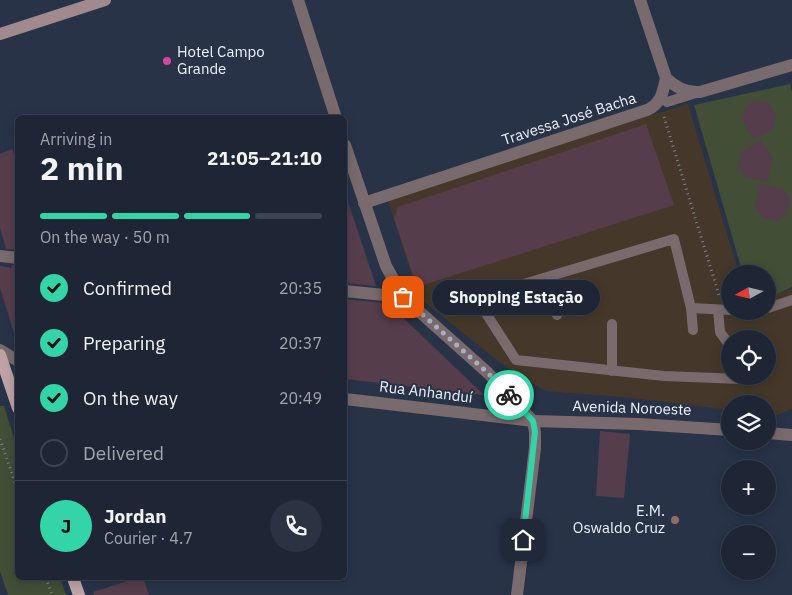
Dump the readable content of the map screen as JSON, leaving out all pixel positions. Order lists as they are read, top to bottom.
{
  "streets": {
    "street": ["Travessa José Bacha", "Rua Anhanduí", "Avenida Noroeste"]
  },
  "crossings": [
    ["Rua Anhanduí", "Avenida Noroeste"]
  ],
  "places": ["Hotel Campo Grande", "Shopping Estação", "E.M. Oswaldo Cruz"],
  "north": "left",
  "page": {
    "heading": ["2 min", "Arriving in", "21:05–21:10"],
    "panel": ["Jordan", "Courier · 4.7"],
    "bar": "On the way · 50 m",
    "list": [
      ["Confirmed", "20:35"],
      ["Preparing", "20:37"],
      ["On the way", "20:49"],
      "Delivered"
    ],
    "map_buttons": ["+", "−"],
    "bubble": "Shopping Estação",
    "round": "J"
  }
}
